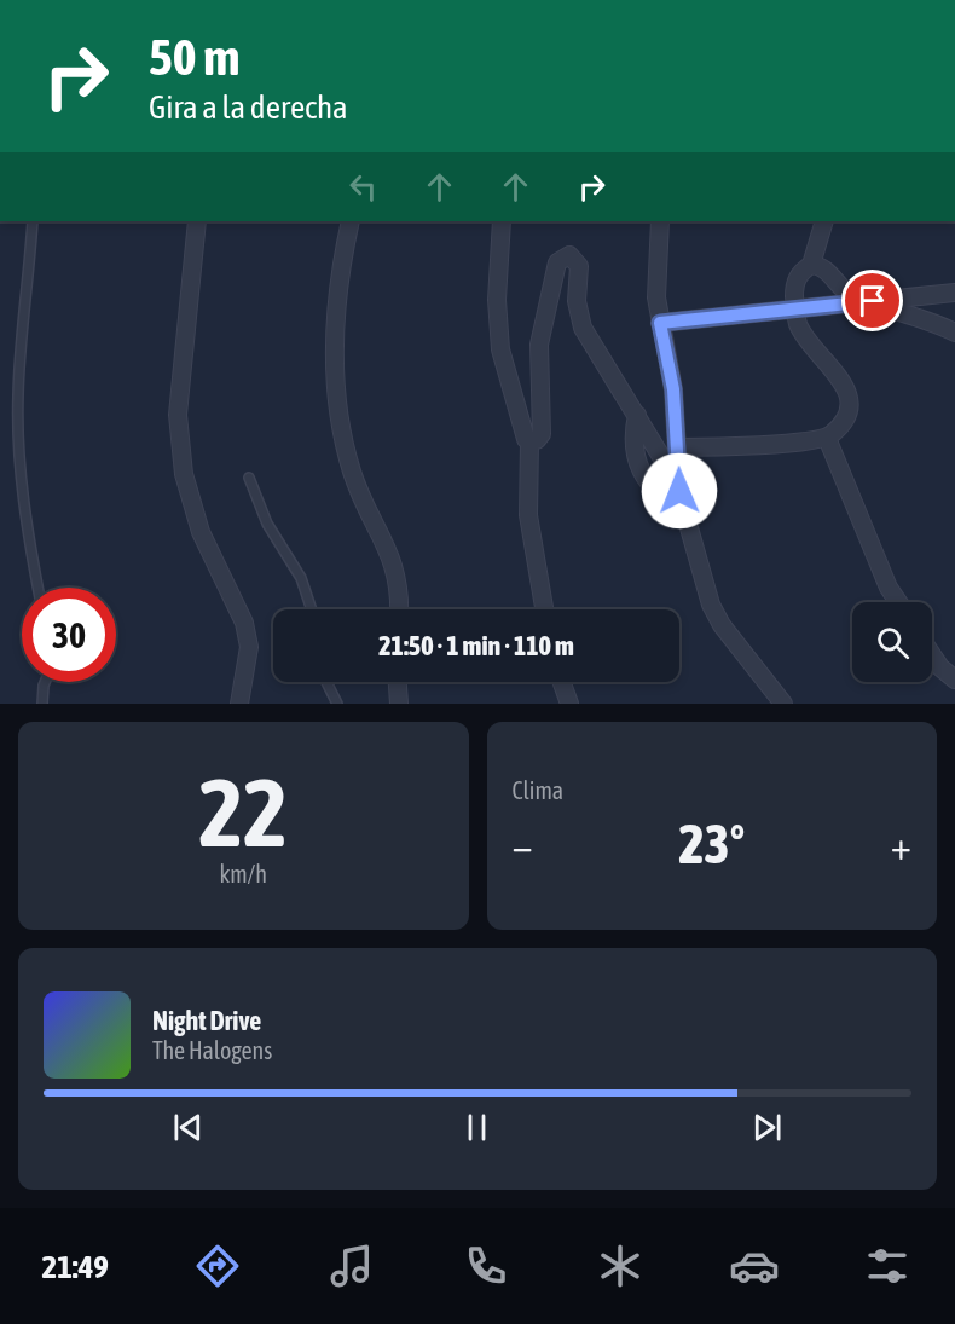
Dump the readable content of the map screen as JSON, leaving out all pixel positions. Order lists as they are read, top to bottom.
{
  "page": {
    "turn": ["50 m", "Gira a la derecha"],
    "limit": "30",
    "trip": "21:50 · 1 min · 110 m",
    "tile": [
      ["22", "km/h"],
      "Clima"
    ],
    "heat": ["−", "23°", "+"],
    "song": ["Night Drive", "The Halogens"],
    "tabs": "21:49"
  }
}
